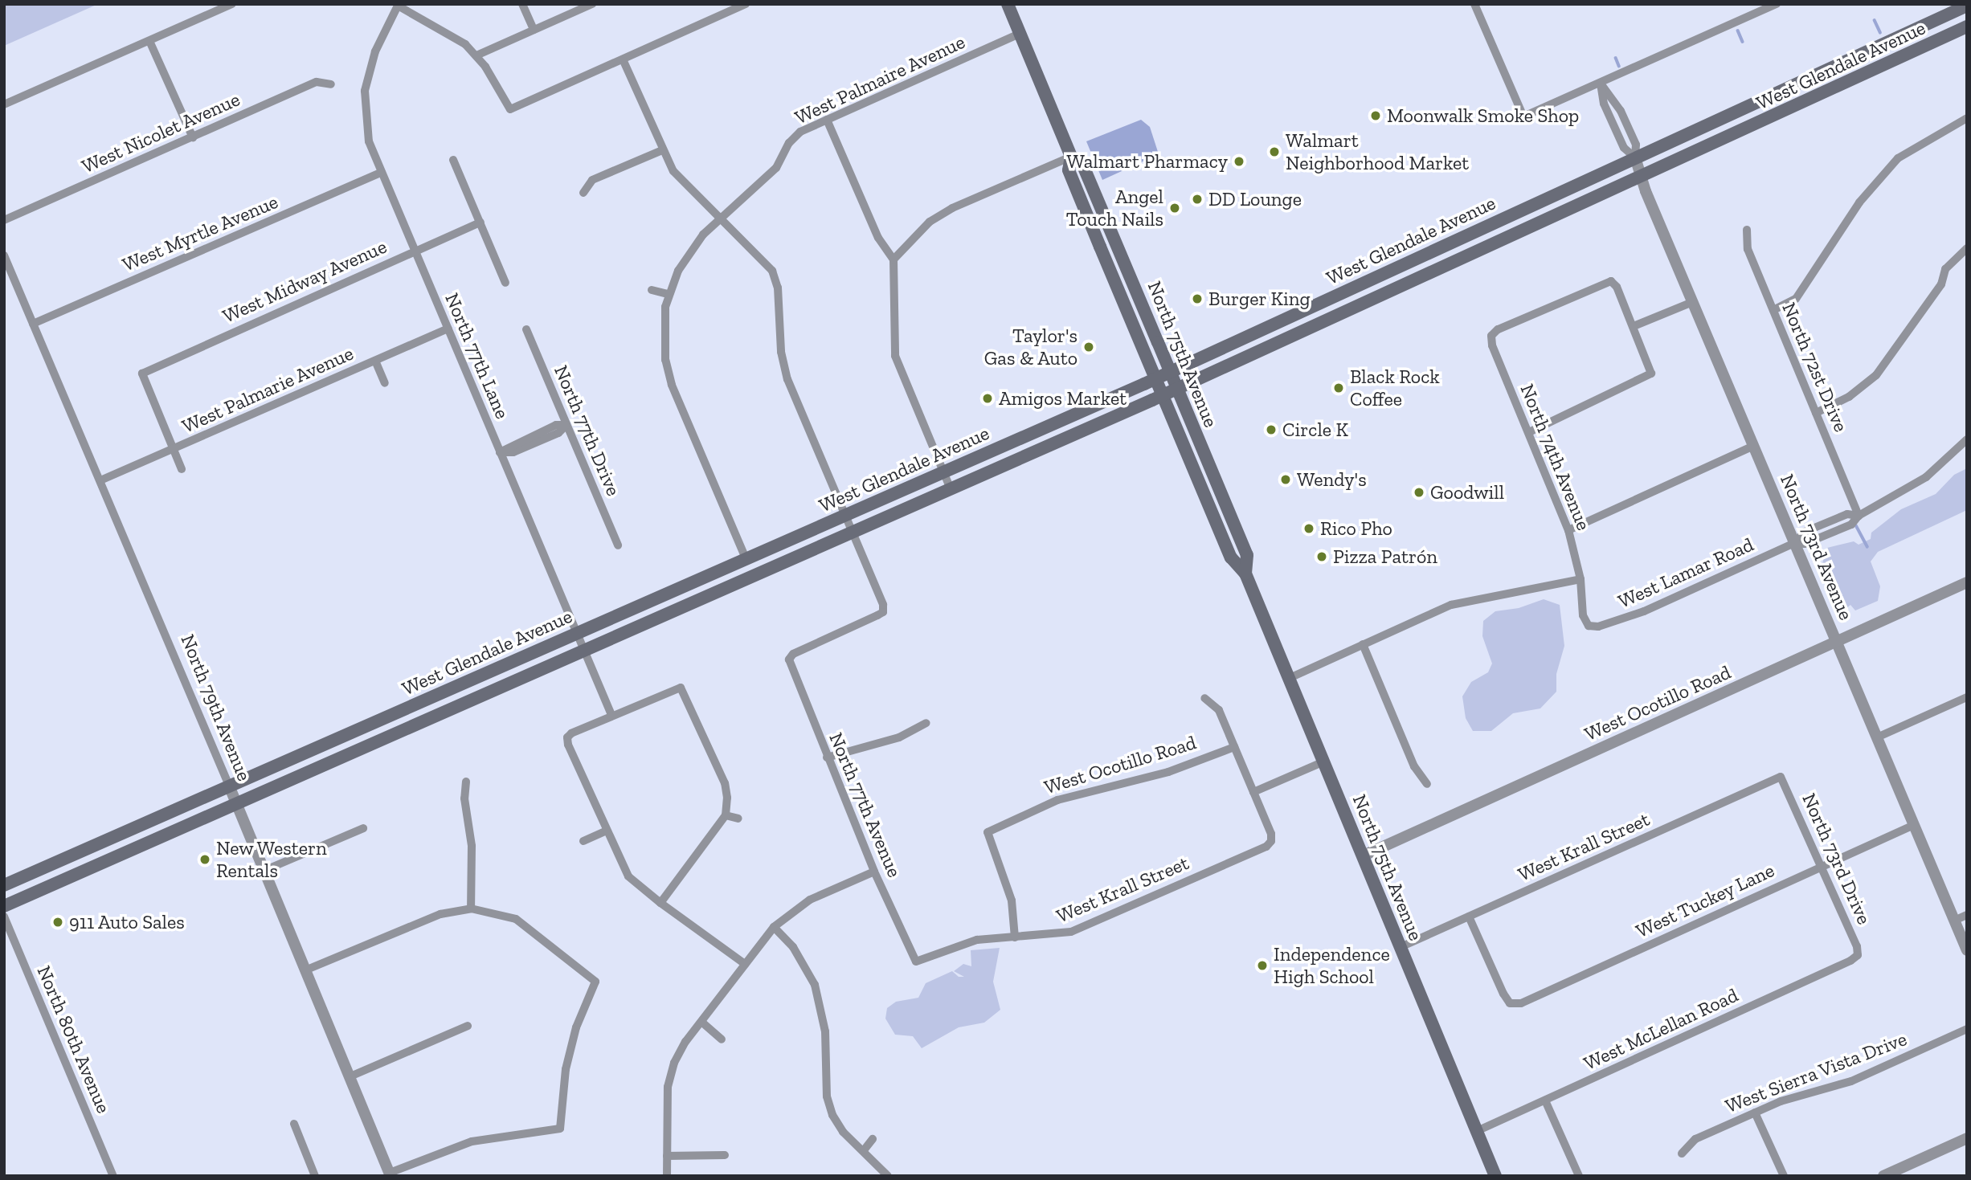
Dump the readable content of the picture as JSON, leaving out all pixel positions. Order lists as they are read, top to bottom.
{
  "streets": {
    "main road": ["West Glendale Avenue", "North 75th Avenue"],
    "street": [
      "West Palmaire Avenue",
      "West Nicolet Avenue",
      "West Myrtle Avenue",
      "West Midway Avenue",
      "North 77th Lane",
      "North 72st Drive",
      "West Palmarie Avenue",
      "North 77th Drive",
      "North 74th Avenue",
      "North 73rd Avenue",
      "West Lamar Road",
      "West Ocotillo Road",
      "North 79th Avenue",
      "North 77th Avenue",
      "West Krall Street",
      "North 73rd Drive",
      "West Tuckey Lane",
      "West McLellan Road",
      "North 80th Avenue",
      "West Sierra Vista Drive"
    ]
  },
  "crossings": [
    ["West Glendale Avenue", "North 75th Avenue"],
    ["West Glendale Avenue", "North 77th Lane"],
    ["West Glendale Avenue", "North 73rd Avenue"],
    ["West Glendale Avenue", "North 79th Avenue"],
    ["West Glendale Avenue", "North 77th Avenue"],
    ["West Palmaire Avenue", "North 75th Avenue"],
    ["West Myrtle Avenue", "North 77th Lane"],
    ["West Myrtle Avenue", "North 79th Avenue"],
    ["West Midway Avenue", "North 77th Lane"],
    ["West Midway Avenue", "West Palmarie Avenue"],
    ["North 75th Avenue", "West Ocotillo Road"],
    ["North 75th Avenue", "West Krall Street"],
    ["North 75th Avenue", "West McLellan Road"],
    ["North 77th Lane", "West Palmarie Avenue"],
    ["North 72st Drive", "West Lamar Road"],
    ["West Palmarie Avenue", "North 79th Avenue"],
    ["North 74th Avenue", "West Lamar Road"],
    ["North 73rd Avenue", "West Lamar Road"],
    ["North 73rd Avenue", "West Ocotillo Road"],
    ["North 73rd Avenue", "West Tuckey Lane"],
    ["West Ocotillo Road", "West Krall Street"],
    ["North 77th Avenue", "West Krall Street"],
    ["West Krall Street", "North 73rd Drive"],
    ["West Krall Street", "West Tuckey Lane"],
    ["North 73rd Drive", "West Tuckey Lane"],
    ["North 73rd Drive", "West McLellan Road"]
  ],
  "places": [
    "Moonwalk Smoke Shop",
    "Walmart Neighborhood Market",
    "Walmart Pharmacy",
    "DD Lounge",
    "Angel Touch Nails",
    "Burger King",
    "Taylor's Gas & Auto",
    "Black Rock Coffee",
    "Amigos Market",
    "Circle K",
    "Wendy's",
    "Goodwill",
    "Rico Pho",
    "Pizza Patrón",
    "New Western Rentals",
    "911 Auto Sales",
    "Independence High School"
  ]
}
